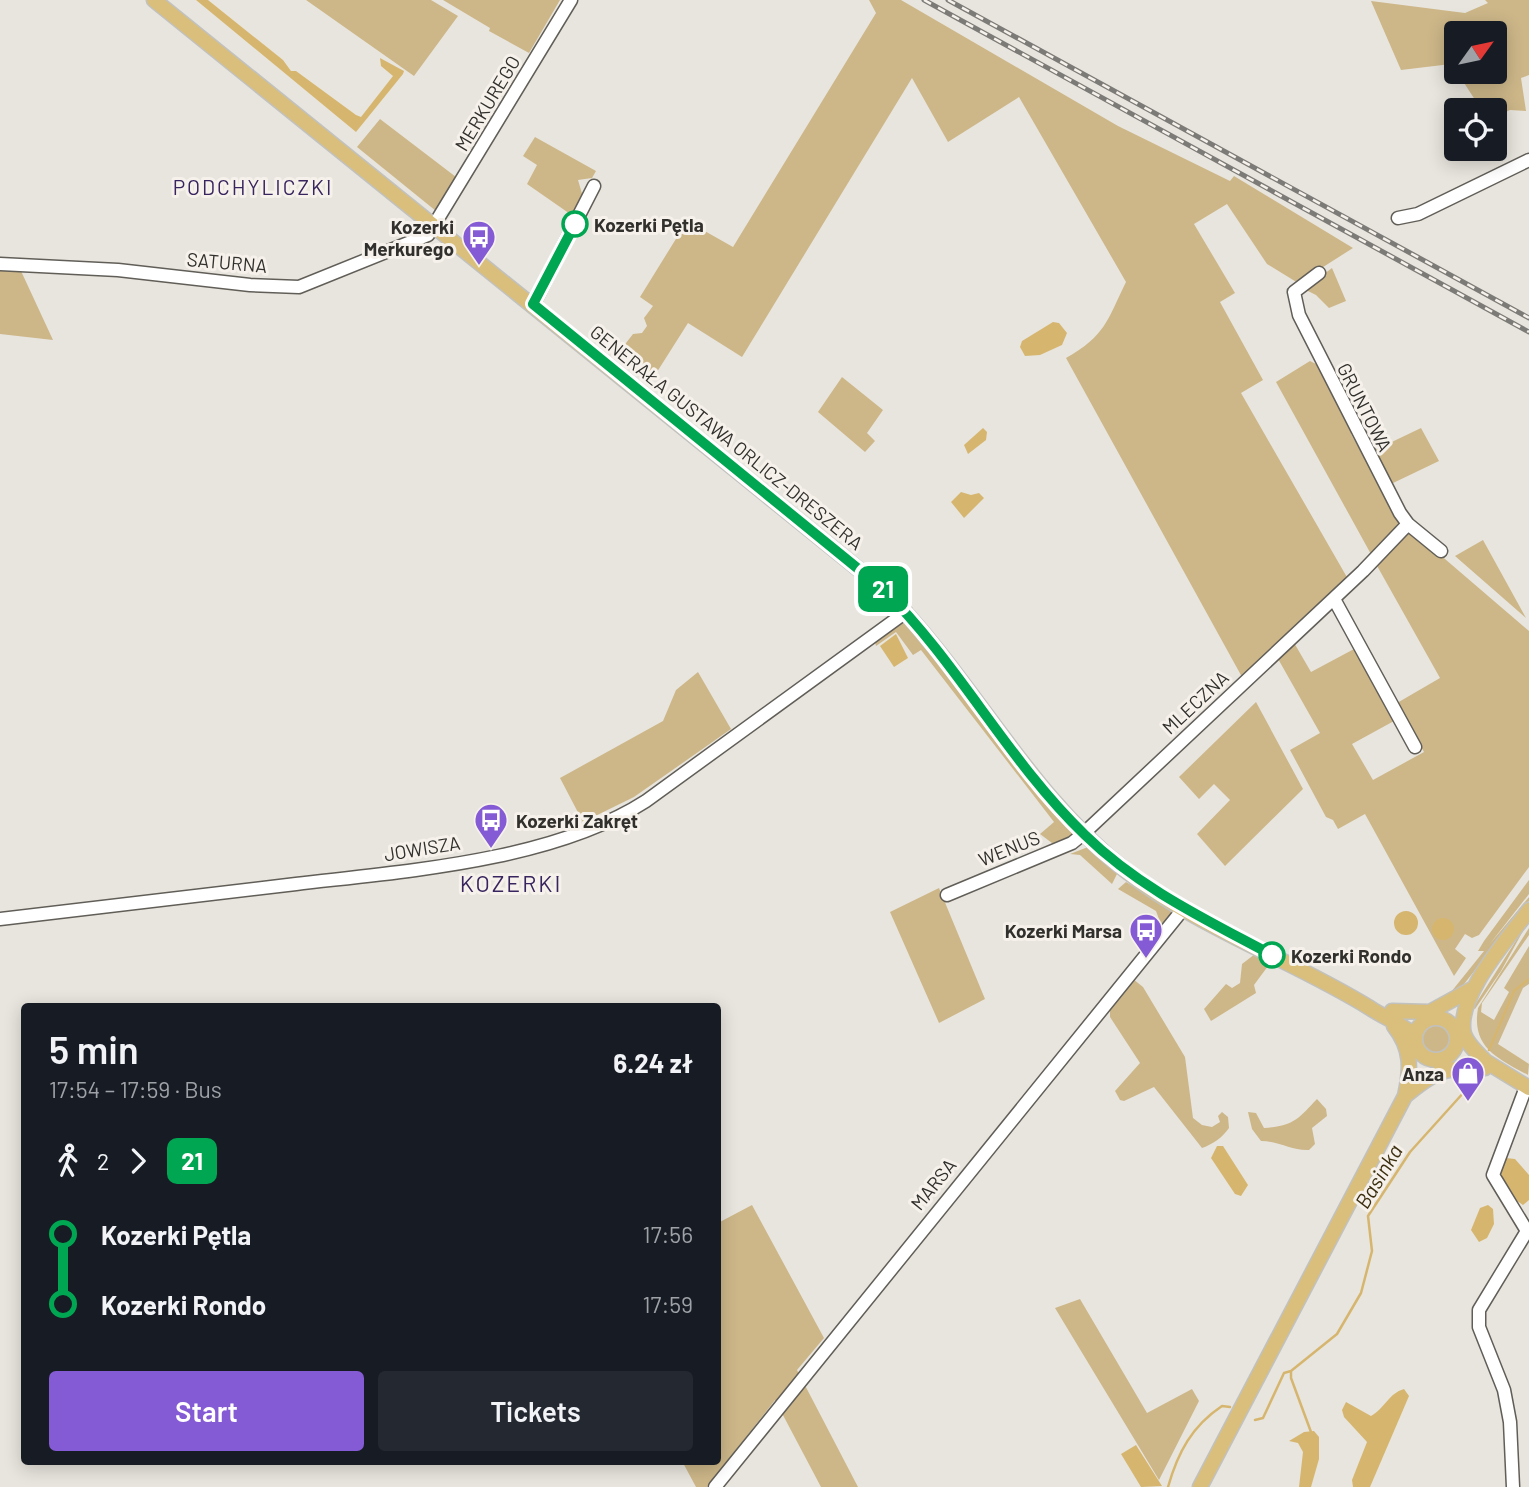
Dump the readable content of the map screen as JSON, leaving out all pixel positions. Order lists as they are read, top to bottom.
{
  "streets": {
    "main road": ["GENERAŁA GUSTAWA ORLICZ-DRESZERA"],
    "street": [
      "MERKUREGO",
      "SATURNA",
      "GRUNTOWA",
      "MLECZNA",
      "JOWISZA",
      "WENUS",
      "MARSA"
    ]
  },
  "crossings": [
    ["MERKUREGO", "SATURNA"],
    ["MERKUREGO", "GENERAŁA GUSTAWA ORLICZ-DRESZERA"],
    ["SATURNA", "GENERAŁA GUSTAWA ORLICZ-DRESZERA"],
    ["GRUNTOWA", "MLECZNA"],
    ["GENERAŁA GUSTAWA ORLICZ-DRESZERA", "MLECZNA"],
    ["GENERAŁA GUSTAWA ORLICZ-DRESZERA", "JOWISZA"],
    ["GENERAŁA GUSTAWA ORLICZ-DRESZERA", "WENUS"],
    ["GENERAŁA GUSTAWA ORLICZ-DRESZERA", "MARSA"],
    ["MLECZNA", "WENUS"]
  ],
  "districts": ["PODCHYLICZKI", "KOZERKI"],
  "water": ["Basinka"],
  "places": {
    "other": ["Kozerki Pętla", "Kozerki Rondo"],
    "bus stop": ["Kozerki Merkurego", "Kozerki Zakręt", "Kozerki Marsa"],
    "shop": ["Anza"]
  },
  "lines": ["bus line 21"],
  "north": "top right",
  "page": {
    "on_map": "21",
    "heading": ["5 min", "17:54 – 17:59 · Bus", "6.24 zł"],
    "legs": ["2", "21"],
    "list": [
      {
        "name": "Kozerki Pętla",
        "value": "17:56"
      },
      {
        "name": "Kozerki Rondo",
        "value": "17:59"
      }
    ],
    "buttons": ["Start", "Tickets"]
  }
}
